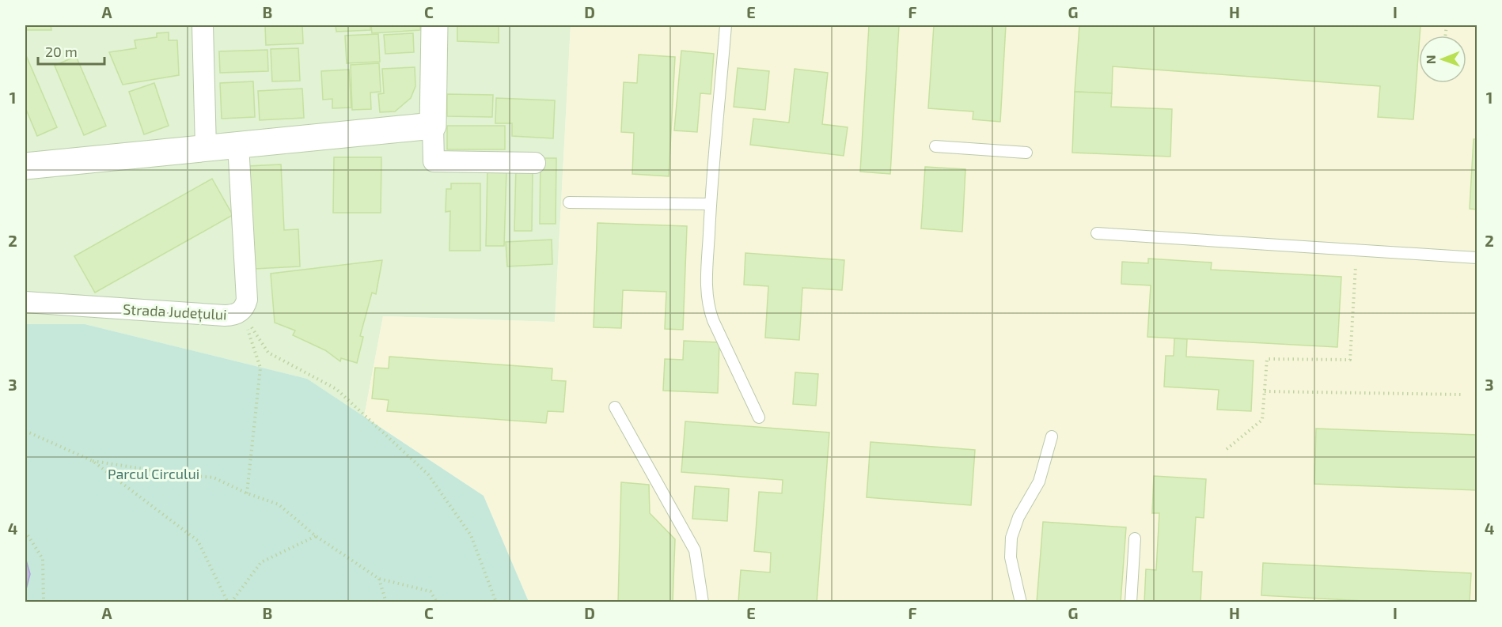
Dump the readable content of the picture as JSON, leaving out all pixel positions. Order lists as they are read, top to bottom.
{
  "streets": {
    "street": ["Strada Județului"]
  },
  "parks": ["Parcul Circului"],
  "scale_bar": "20 m",
  "north": "left",
  "grid": {
    "columns": [
      "A",
      "B",
      "C",
      "D",
      "E",
      "F",
      "G",
      "H",
      "I"
    ],
    "rows": [
      "1",
      "2",
      "3",
      "4"
    ]
  }
}
